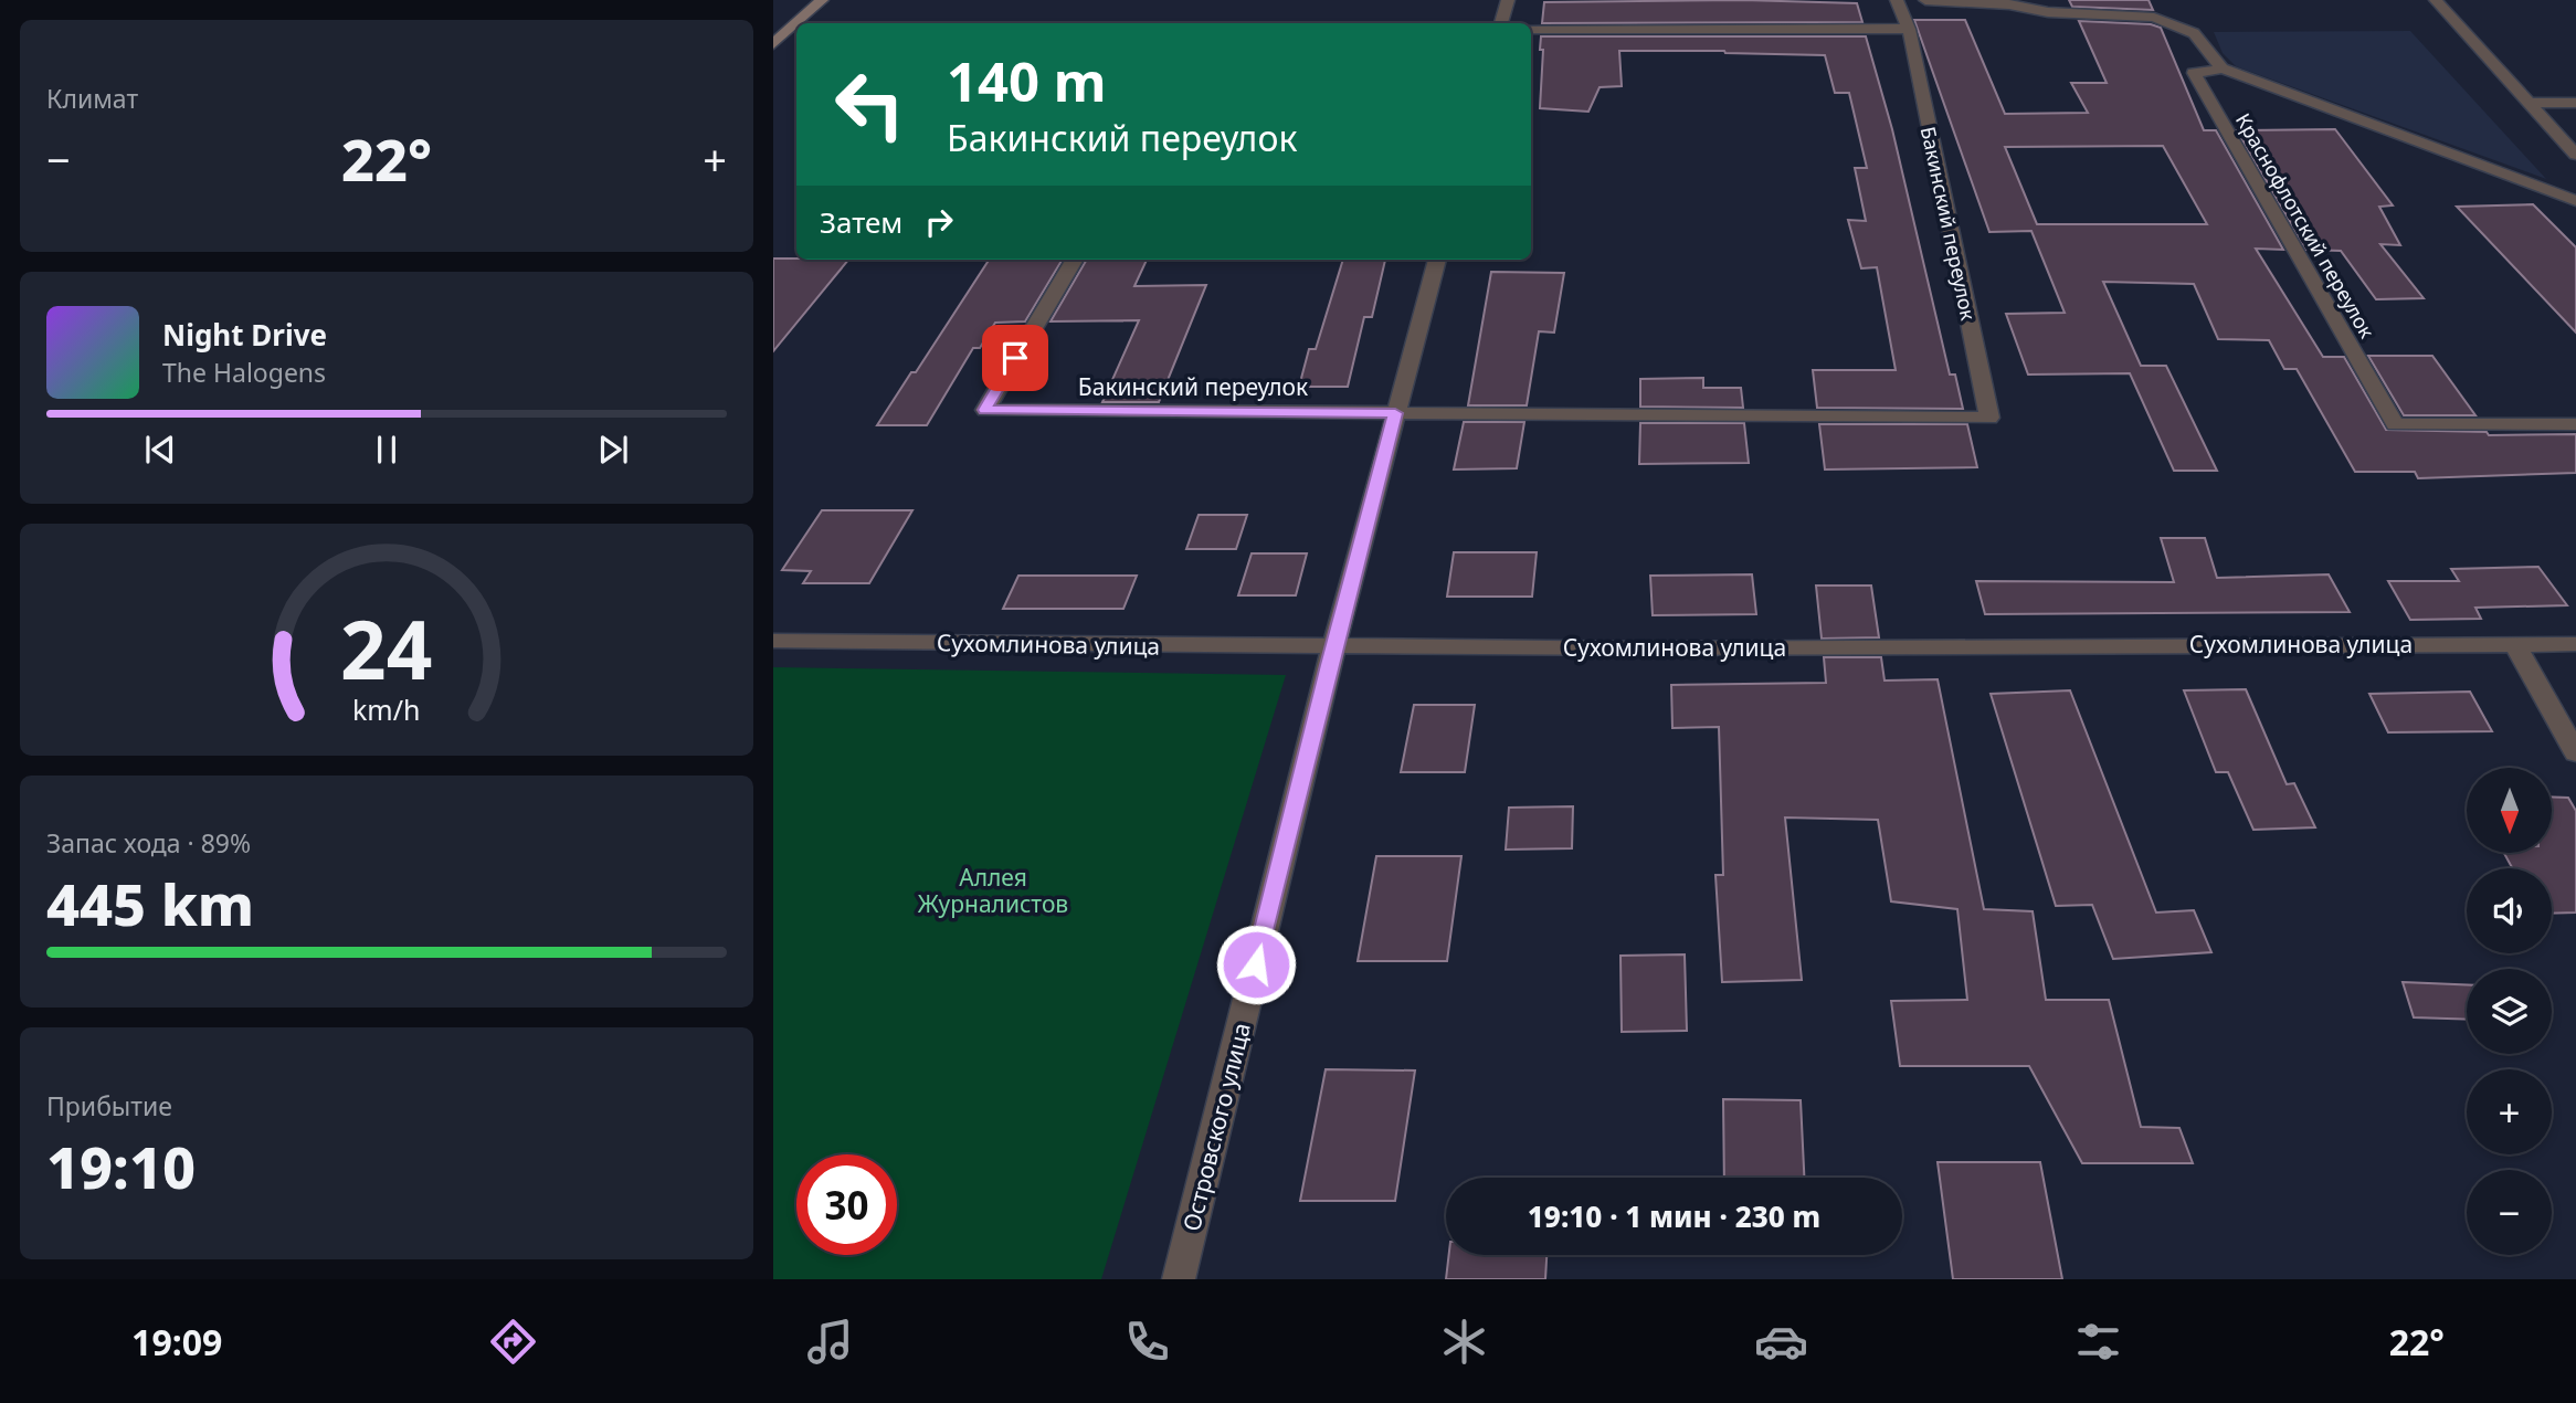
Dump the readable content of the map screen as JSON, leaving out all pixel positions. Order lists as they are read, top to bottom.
{
  "streets": {
    "street": [
      "Бакинский переулок",
      "Краснофлотский переулок",
      "Сухомлинова улица",
      "Островского улица"
    ]
  },
  "crossings": [
    ["Бакинский переулок", "Островского улица"],
    ["Сухомлинова улица", "Островского улица"]
  ],
  "parks": ["Аллея Журналистов"],
  "north": "bottom",
  "page": {
    "tile": [
      "Климат",
      ["Запас хода · 89%", "445 km"],
      ["Прибытие", "19:10"]
    ],
    "turn": ["140 m", "Бакинский переулок"],
    "heat": ["−", "22°", "+"],
    "then": "Затем",
    "song": ["Night Drive", "The Halogens"],
    "map_buttons": ["+", "−"],
    "limit": "30",
    "trip": "19:10 · 1 мин · 230 m",
    "tabs": ["19:09", "22°"],
    "gauge": ["24", "km/h"]
  }
}
